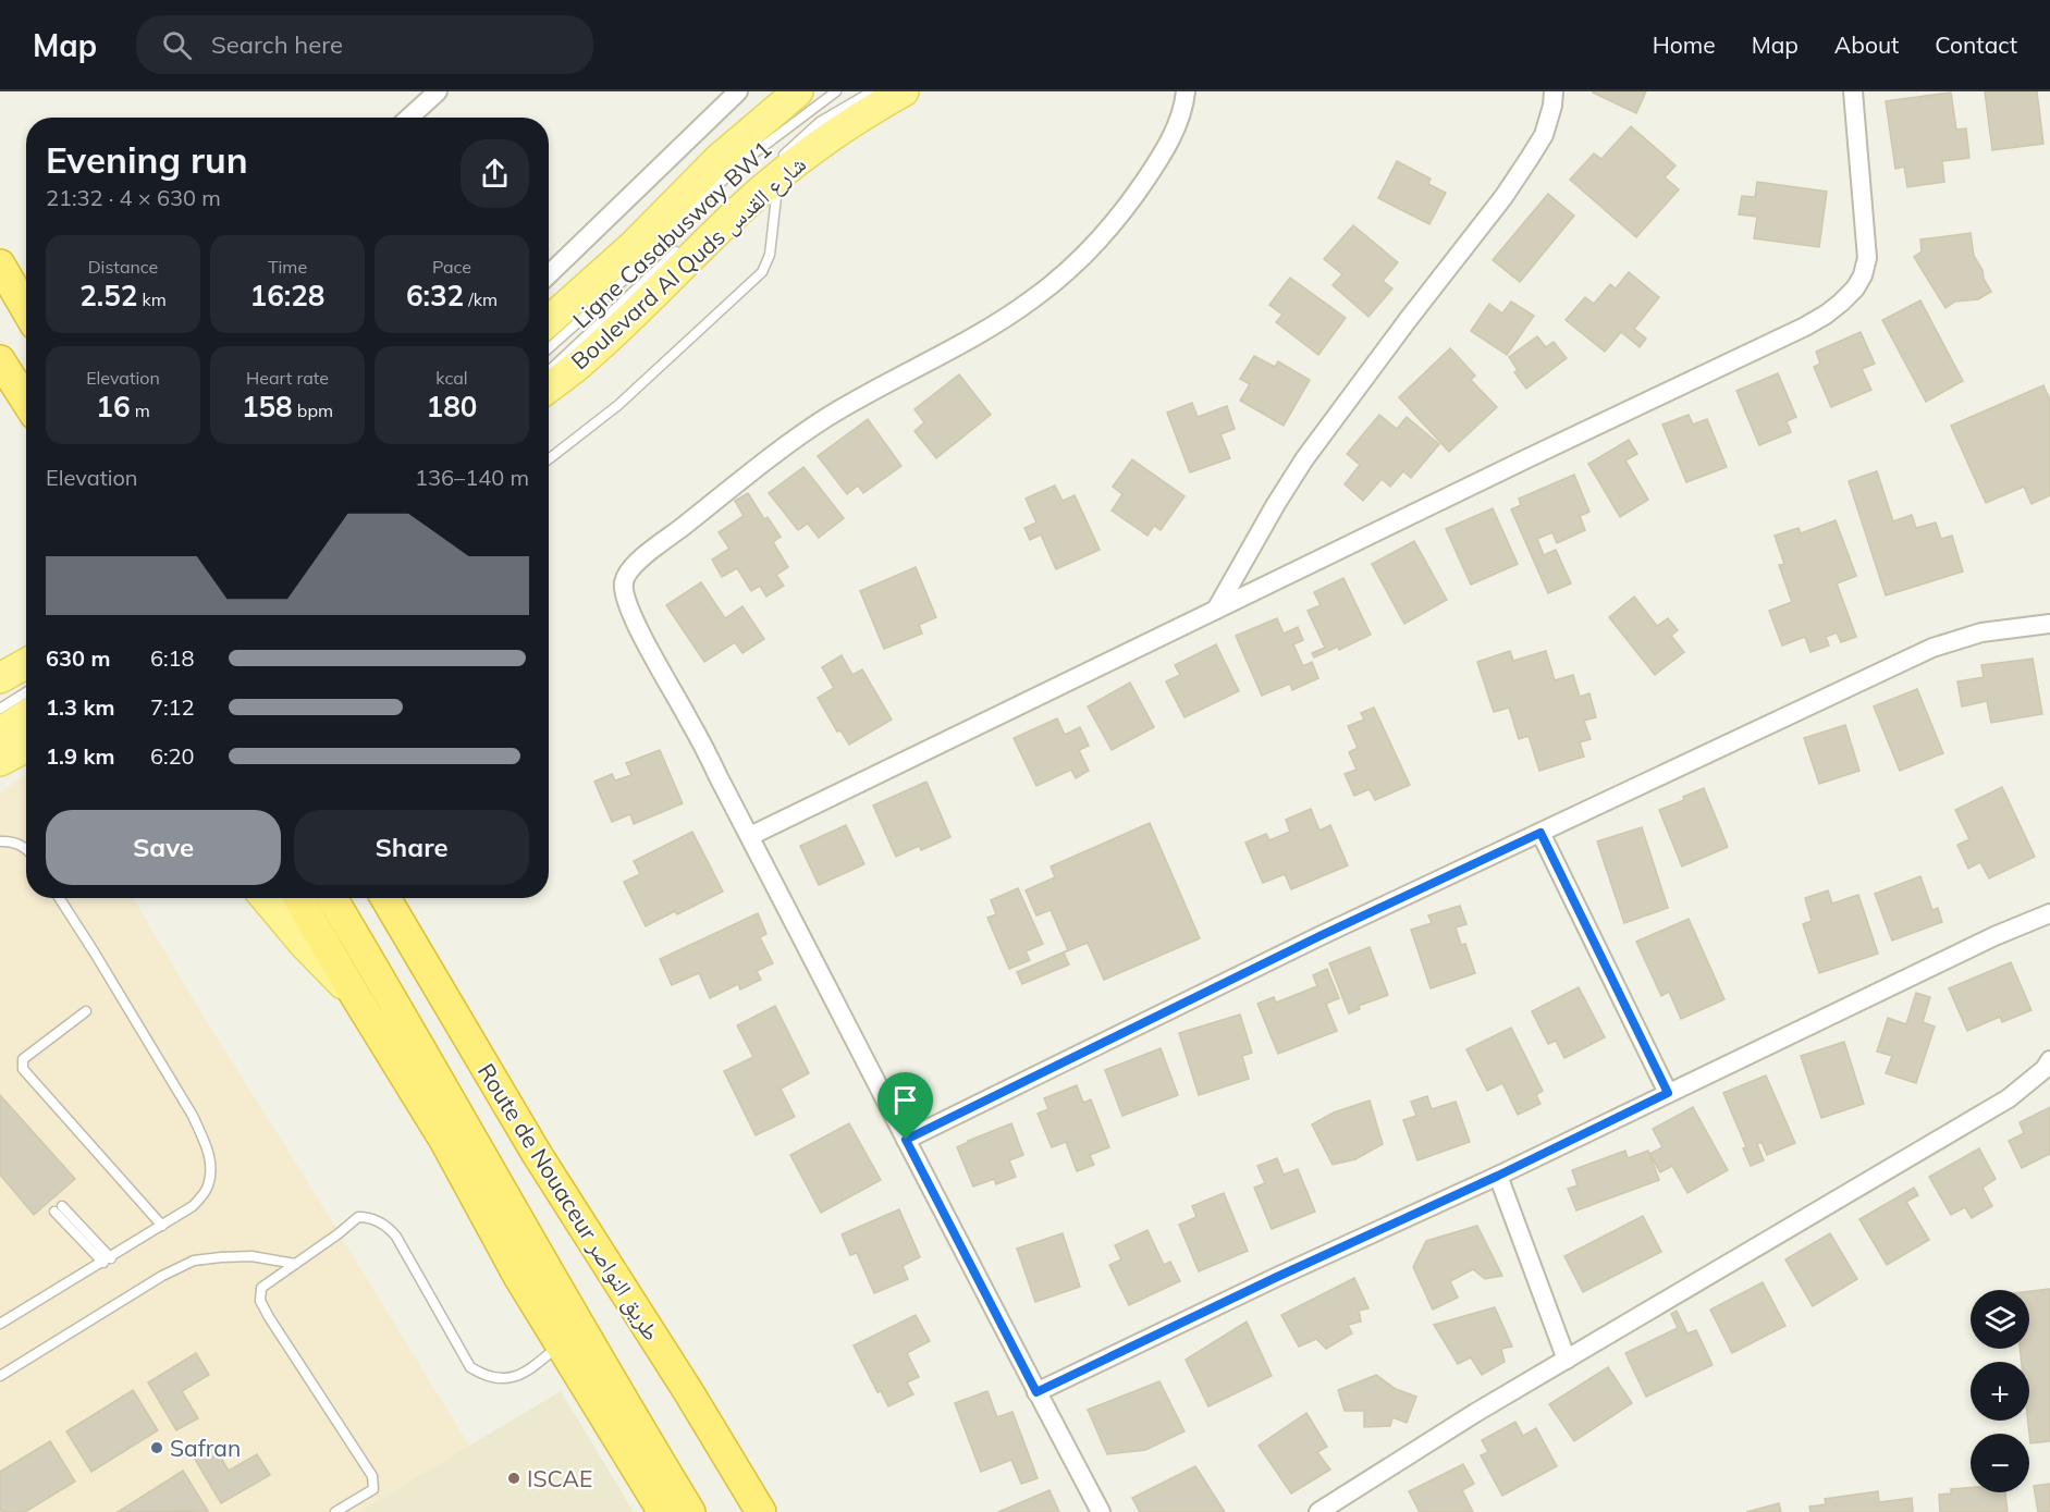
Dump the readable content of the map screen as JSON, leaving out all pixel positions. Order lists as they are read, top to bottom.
{
  "streets": {
    "highway": ["Route de Nouaceur طريق النواصر"],
    "main road": ["Boulevard Al Quds شارع القدس"],
    "lane": ["Ligne Casabusway BW1"]
  },
  "crossings": [
    ["Ligne Casabusway BW1", "Boulevard Al Quds شارع القدس"]
  ],
  "places": ["Safran", "ISCAE"],
  "page": {
    "header": "Map",
    "search": "Search here",
    "nav": [
      "Home",
      "Map",
      "About",
      "Contact"
    ],
    "heading": ["Evening run", "21:32 · 4 × 630 m"],
    "stats": [
      ["Distance", "2.52 km"],
      ["Time", "16:28"],
      ["Pace", "6:32 /km"],
      ["Elevation", "16 m"],
      ["Heart rate", "158 bpm"],
      ["kcal", "180"]
    ],
    "chart": ["Elevation", "136–140 m"],
    "list": [
      {
        "name": "630 m",
        "note": "6:18"
      },
      {
        "name": "1.3 km",
        "note": "7:12"
      },
      {
        "name": "1.9 km",
        "note": "6:20"
      }
    ],
    "buttons": ["Save", "Share"],
    "map_buttons": ["+", "−"]
  }
}
